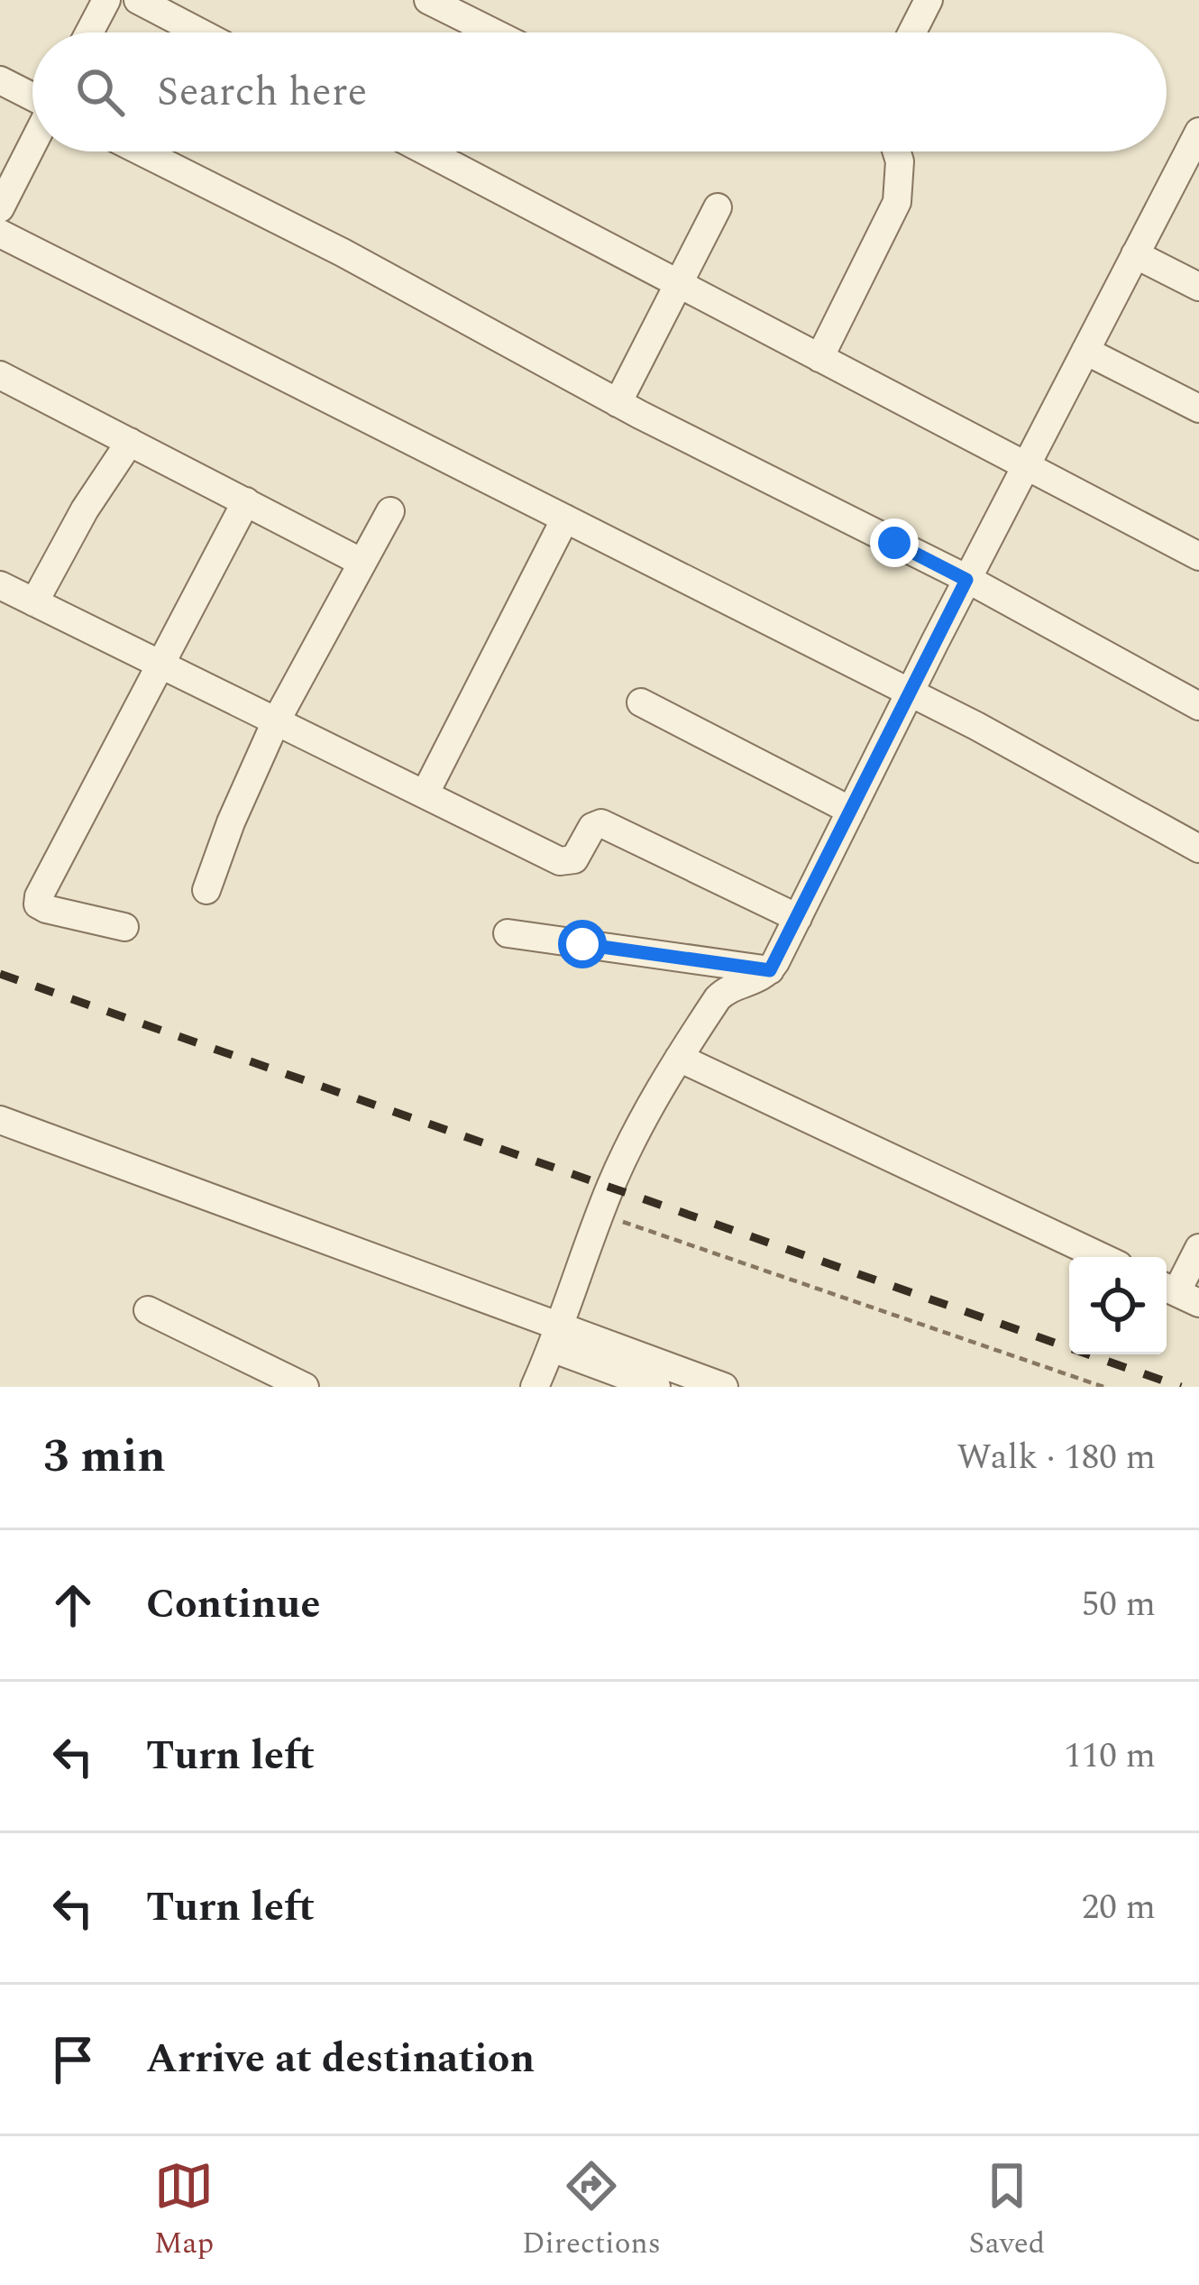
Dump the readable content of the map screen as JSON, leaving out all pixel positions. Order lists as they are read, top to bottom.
{
  "page": {
    "search": "Search here",
    "heading": ["3 min", "Walk · 180 m"],
    "list": [
      ["Continue", "50 m"],
      ["Turn left", "110 m"],
      ["Turn left", "20 m"],
      "Arrive at destination"
    ],
    "nav": ["Map", "Directions", "Saved"]
  }
}
